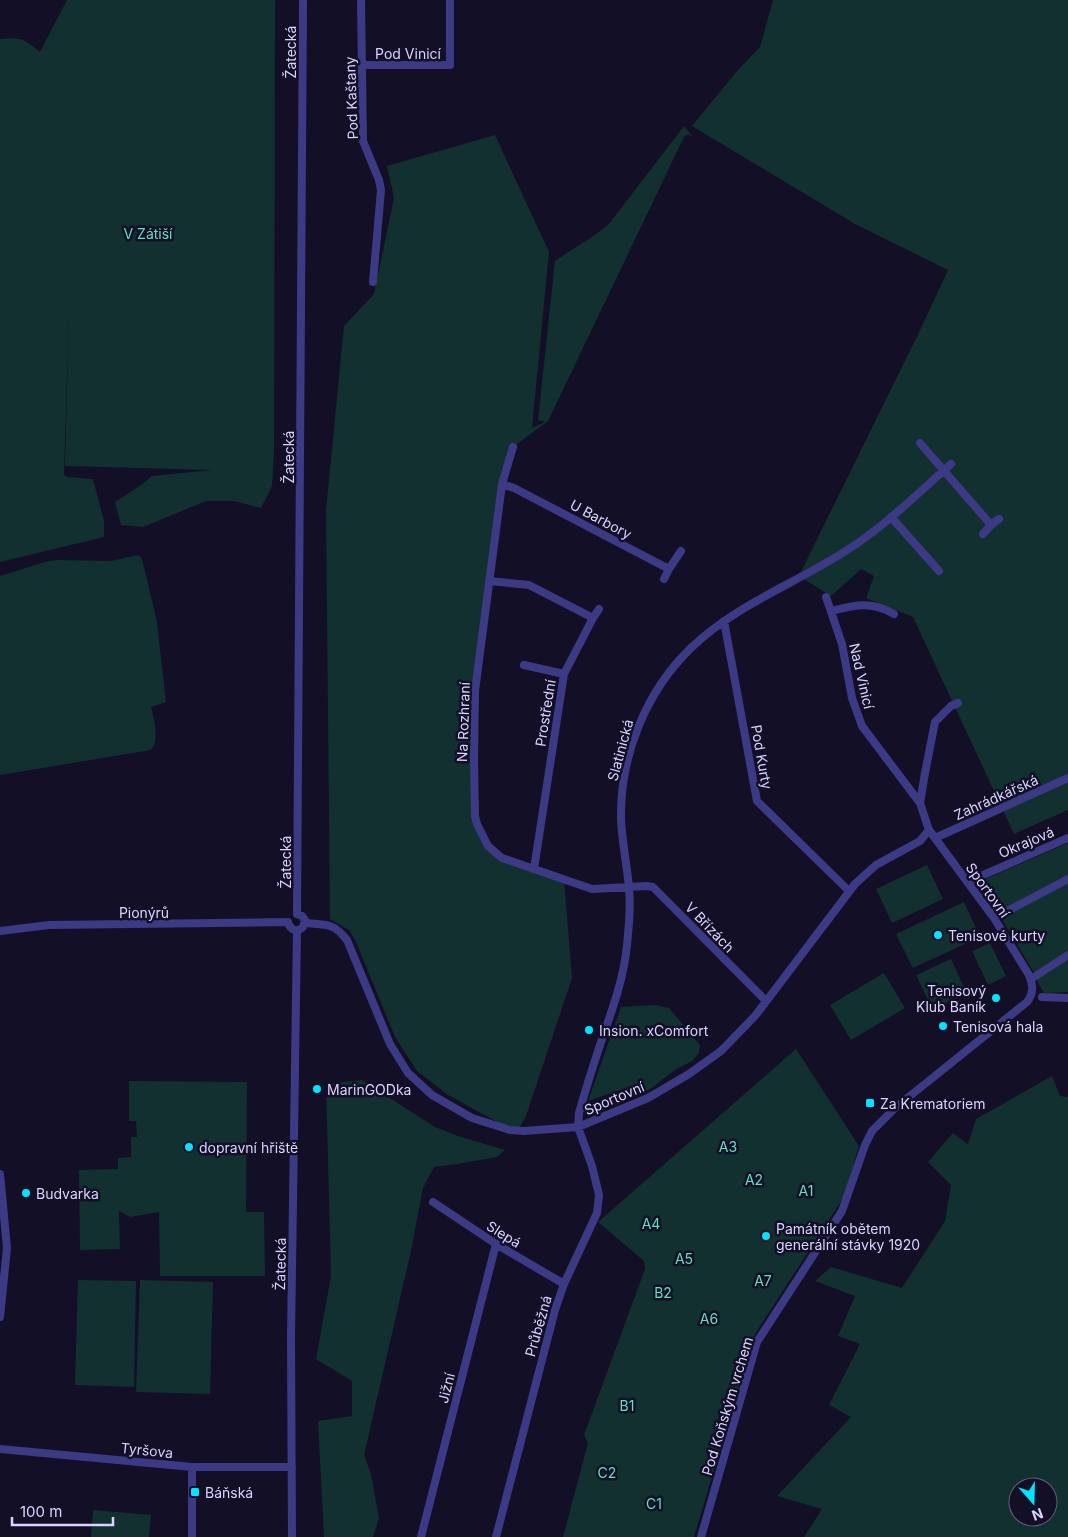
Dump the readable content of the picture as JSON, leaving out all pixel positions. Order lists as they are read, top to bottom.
{
  "streets": {
    "street": [
      "Žatecká",
      "Pod Vinicí",
      "Pod Kaštany",
      "U Barbory",
      "Nad Vinicí",
      "Prostřední",
      "Na Rozhraní",
      "Slatinická",
      "Pod Kurty",
      "Zahrádkářská",
      "Okrajová",
      "Sportovní",
      "Pionýrů",
      "V Břízách",
      "Slepá",
      "Průběžná",
      "Jižní",
      "Pod Koňským vrchem",
      "Tyršova"
    ]
  },
  "crossings": [
    ["Žatecká", "Sportovní"],
    ["Žatecká", "Pionýrů"],
    ["Žatecká", "Tyršova"],
    ["Pod Vinicí", "Pod Kaštany"],
    ["U Barbory", "Na Rozhraní"],
    ["Nad Vinicí", "Sportovní"],
    ["Prostřední", "Na Rozhraní"],
    ["Na Rozhraní", "Slatinická"],
    ["Na Rozhraní", "V Břízách"],
    ["Slatinická", "Pod Kurty"],
    ["Slatinická", "Sportovní"],
    ["Slatinická", "V Břízách"],
    ["Slatinická", "Průběžná"],
    ["Pod Kurty", "Sportovní"],
    ["Zahrádkářská", "Sportovní"],
    ["Okrajová", "Sportovní"],
    ["Sportovní", "Pionýrů"],
    ["Sportovní", "V Břízách"],
    ["Sportovní", "Průběžná"],
    ["Sportovní", "Pod Koňským vrchem"],
    ["Slepá", "Průběžná"],
    ["Slepá", "Jižní"]
  ],
  "parks": [
    "V Zátiší",
    "A3",
    "A2",
    "A1",
    "A4",
    "A5",
    "A7",
    "B2",
    "A6",
    "B1",
    "C2",
    "C1"
  ],
  "places": {
    "other": [
      "Tenisové kurty",
      "Tenisový Klub Baník",
      "Tenisová hala",
      "Insion. xComfort",
      "MarinGODka",
      "dopravní hřiště",
      "Budvarka",
      "Památník obětem generální stávky 1920"
    ],
    "transit": ["Za Krematoriem", "Báňská"]
  },
  "scale_bar": "100 m",
  "north": "bottom"
}
